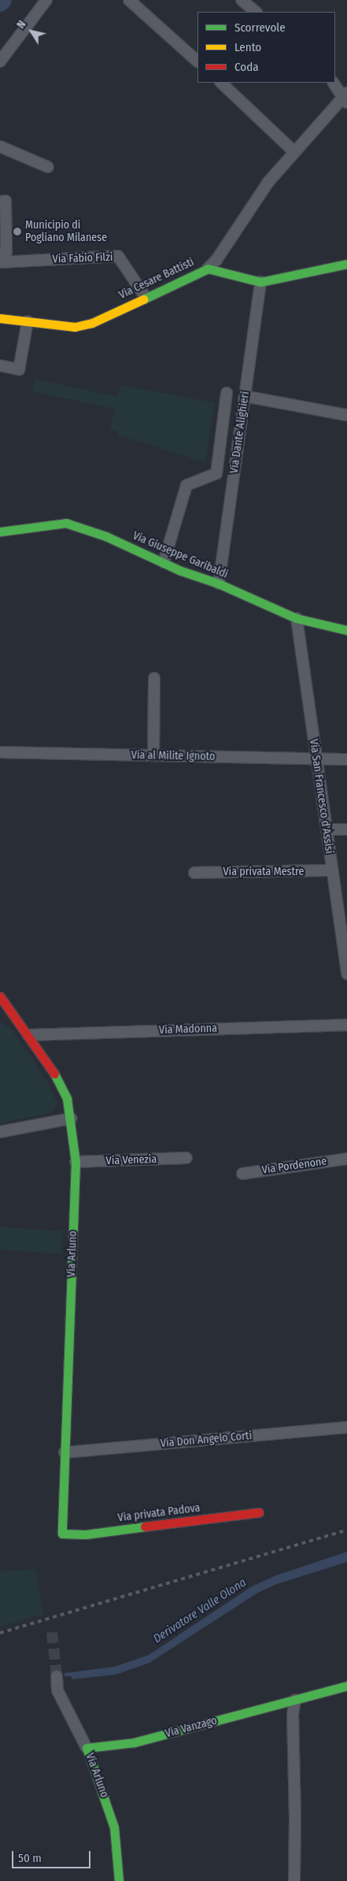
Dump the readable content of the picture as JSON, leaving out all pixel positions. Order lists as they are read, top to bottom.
{
  "streets": {
    "street": [
      "Via Fabio Filzi",
      "Via Cesare Battisti",
      "Via Dante Alighieri",
      "Via Giuseppe Garibaldi",
      "Via al Milite Ignoto",
      "Via San Francesco d'Assisi",
      "Via privata Mestre",
      "Via Madonna",
      "Via Venezia",
      "Via Pordenone",
      "Via Arluno",
      "Via Don Angelo Corti",
      "Via privata Padova",
      "Via Vanzago"
    ]
  },
  "crossings": [
    ["Via Fabio Filzi", "Via Cesare Battisti"],
    ["Via Cesare Battisti", "Via Dante Alighieri"],
    ["Via Dante Alighieri", "Via Giuseppe Garibaldi"],
    ["Via Giuseppe Garibaldi", "Via San Francesco d'Assisi"],
    ["Via al Milite Ignoto", "Via San Francesco d'Assisi"],
    ["Via San Francesco d'Assisi", "Via privata Mestre"],
    ["Via Madonna", "Via Arluno"],
    ["Via Venezia", "Via Arluno"],
    ["Via Arluno", "Via Don Angelo Corti"],
    ["Via Arluno", "Via privata Padova"],
    ["Via Arluno", "Via Vanzago"]
  ],
  "water": ["Derivatore Valle Olona"],
  "places": ["Municipio di Pogliano Milanese"],
  "legend": ["Scorrevole", "Lento", "Coda"],
  "scale_bar": "50 m",
  "north": "top left"
}
